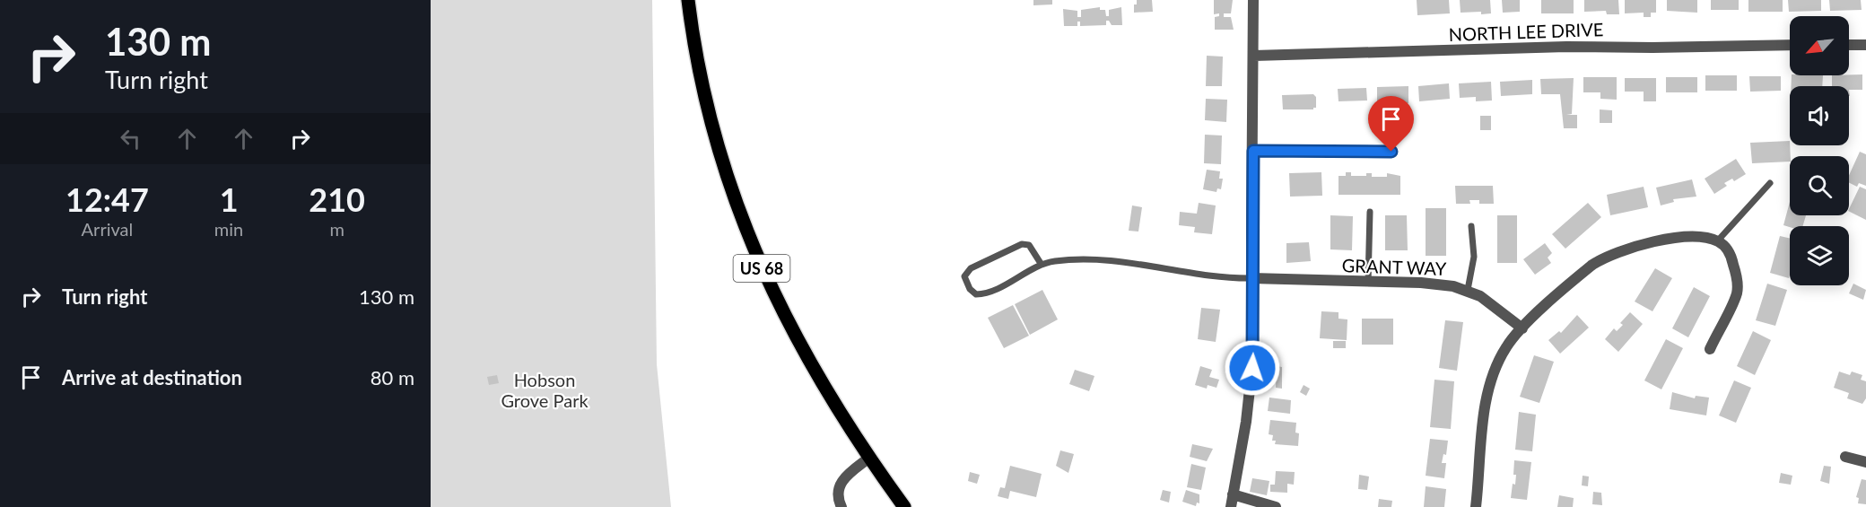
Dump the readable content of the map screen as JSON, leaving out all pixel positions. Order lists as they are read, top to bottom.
{
  "streets": {
    "main road": ["US 68"],
    "street": ["NORTH LEE DRIVE", "GRANT WAY"]
  },
  "parks": ["Hobson Grove Park"],
  "north": "bottom left",
  "page": {
    "turn": ["130 m", "Turn right"],
    "eta": [
      "12:47",
      "Arrival",
      "1",
      "min",
      "210",
      "m"
    ],
    "list": [
      {
        "name": "Turn right",
        "value": "130 m"
      },
      {
        "name": "Arrive at destination",
        "value": "80 m"
      }
    ]
  }
}
